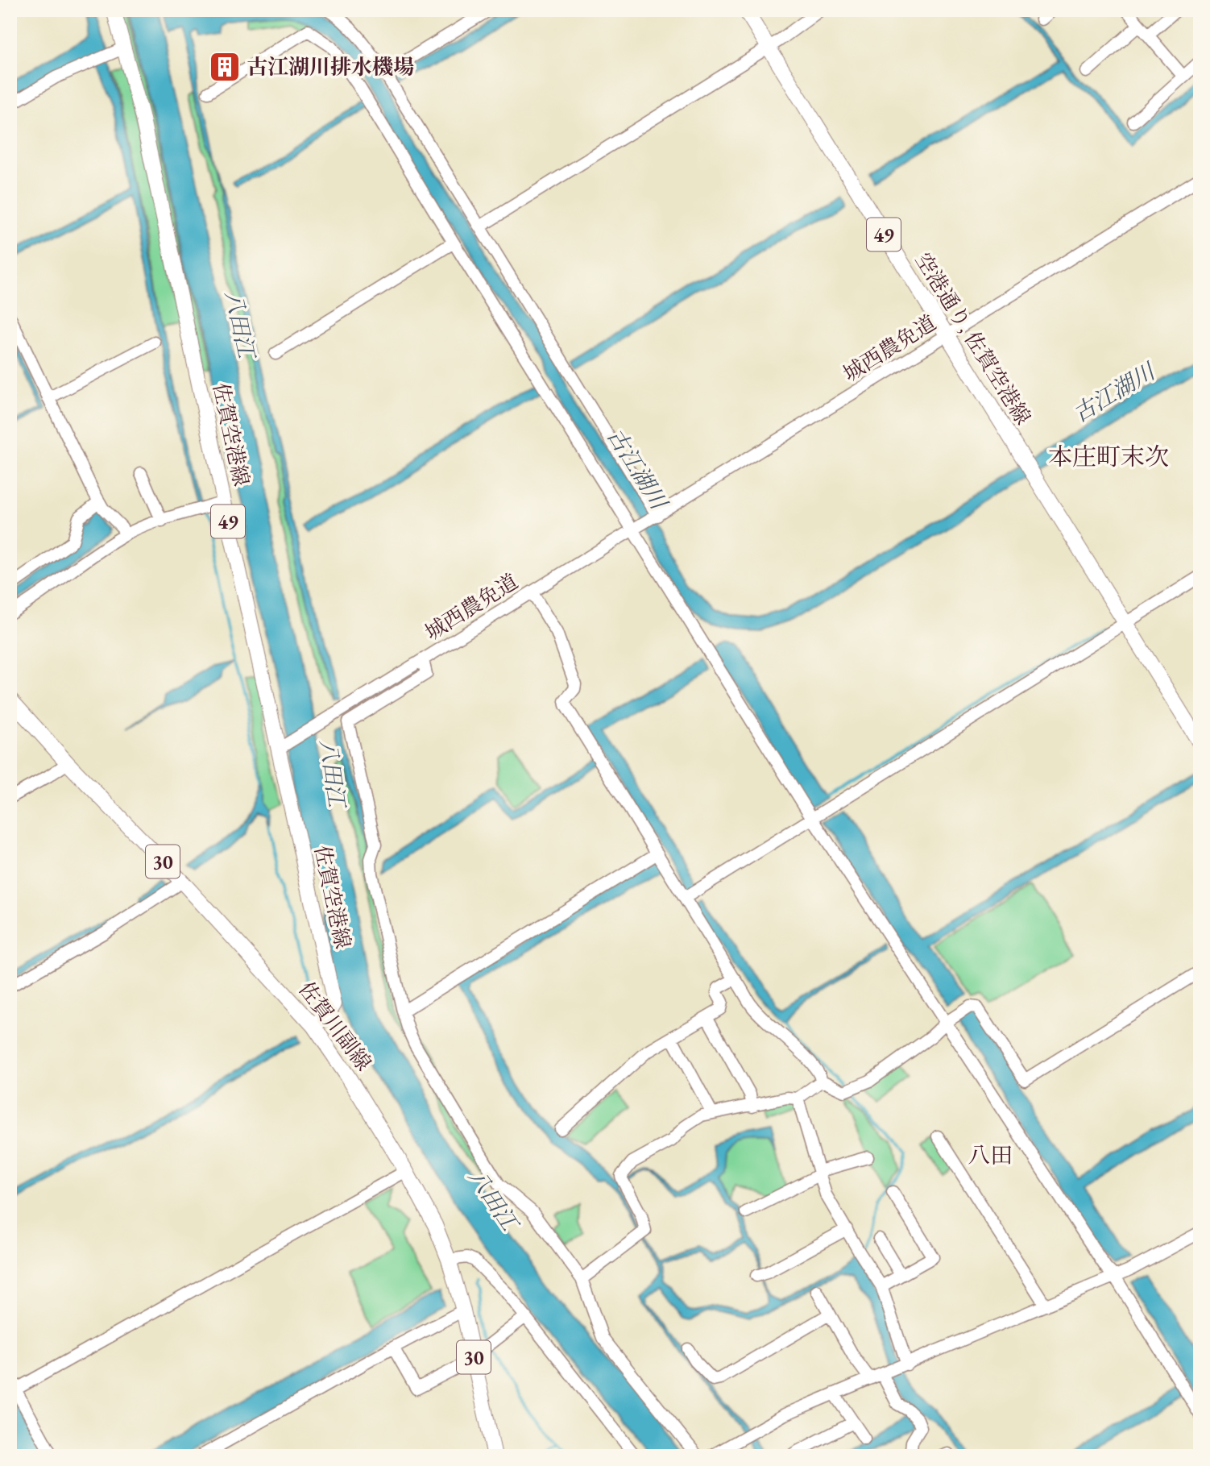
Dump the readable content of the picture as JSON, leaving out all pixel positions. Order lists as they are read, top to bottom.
{
  "streets": {
    "main road": [
      "49",
      "空港通り, 佐賀空港線",
      "佐賀空港線",
      "30",
      "佐賀川副線"
    ],
    "street": ["城西農免道"]
  },
  "crossings": [
    ["49", "空港通り, 佐賀空港線"],
    ["空港通り, 佐賀空港線", "城西農免道"],
    ["城西農免道", "佐賀空港線"],
    ["佐賀空港線", "佐賀川副線"]
  ],
  "districts": ["本庄町末次", "八田"],
  "water": ["八田江", "古江湖川"],
  "places": {
    "building": ["古江湖川排水機場"]
  }
}
